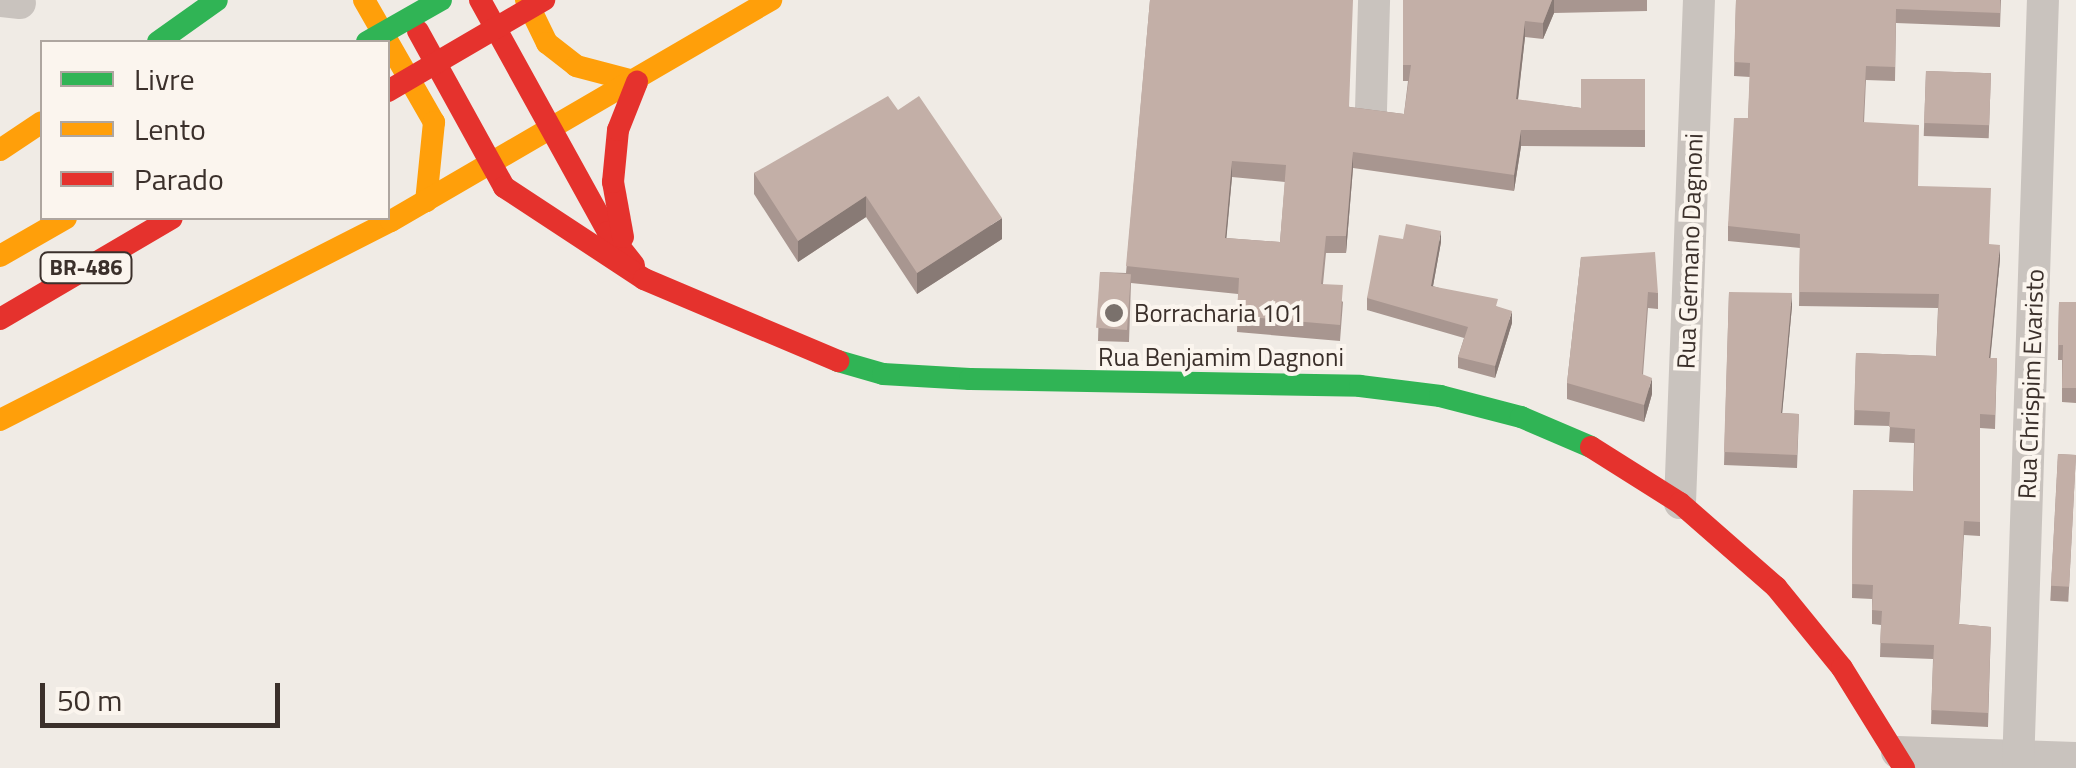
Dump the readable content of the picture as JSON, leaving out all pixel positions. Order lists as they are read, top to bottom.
{
  "streets": {
    "street": [
      "Rua Germano Dagnoni",
      "BR-486",
      "Rua Benjamim Dagnoni",
      "Rua Chrispim Evaristo"
    ]
  },
  "crossings": [
    ["Rua Germano Dagnoni", "Rua Benjamim Dagnoni"]
  ],
  "places": ["Borracharia 101"],
  "legend": ["Livre", "Lento", "Parado"],
  "scale_bar": "50 m"
}
